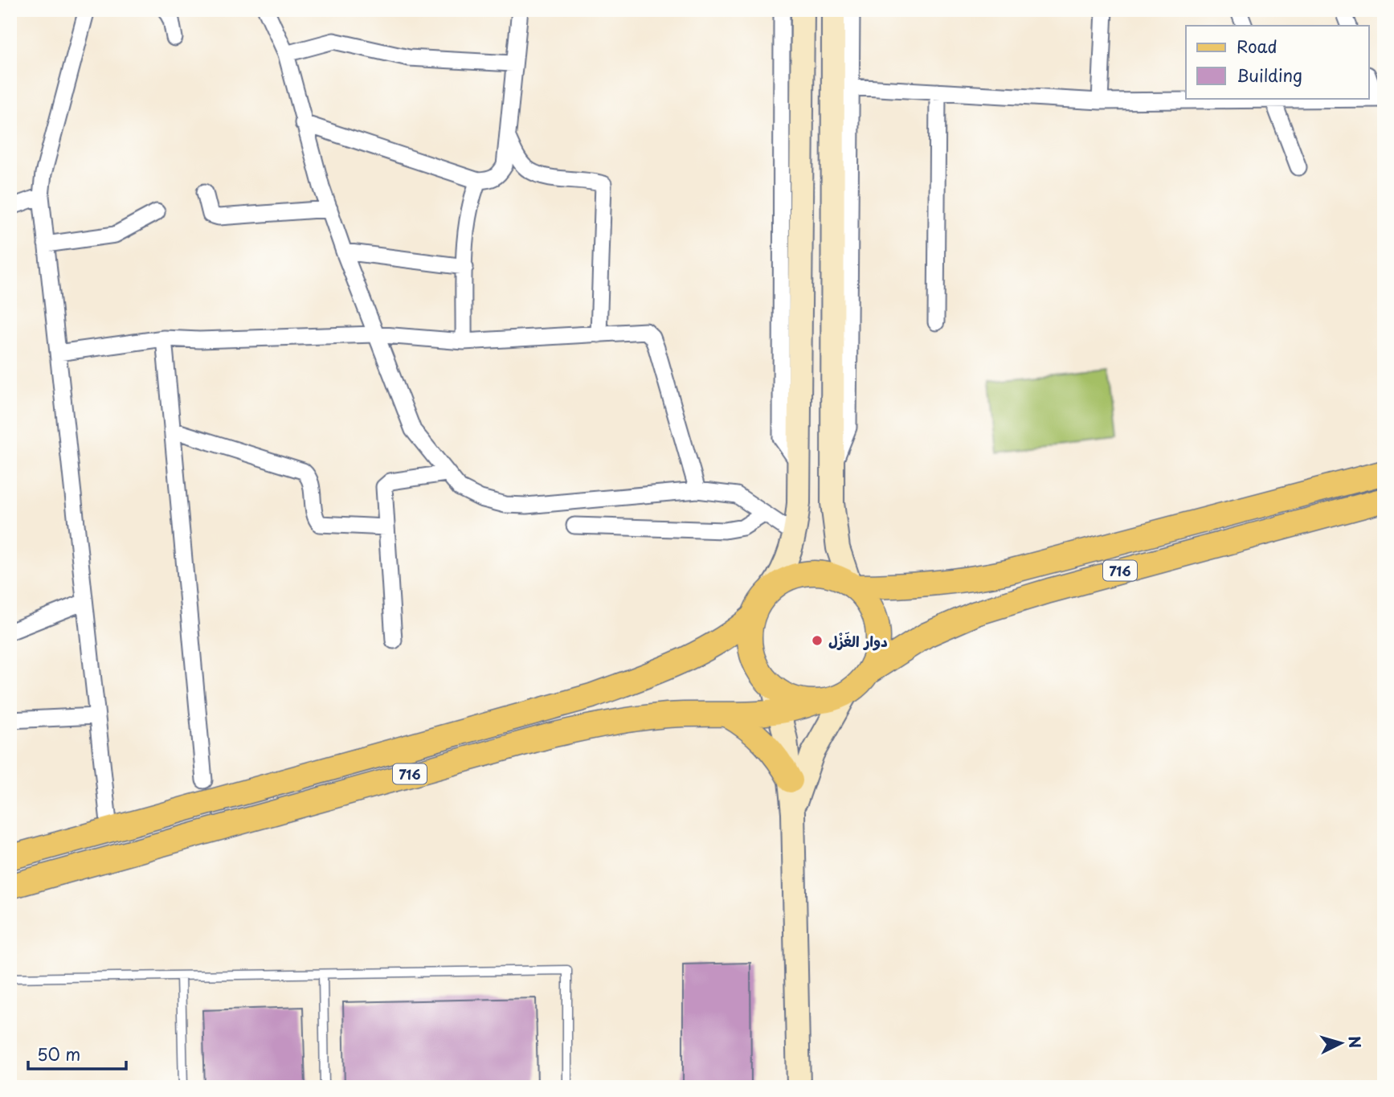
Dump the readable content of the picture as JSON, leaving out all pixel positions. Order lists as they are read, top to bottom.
{
  "streets": {
    "main road": ["716"]
  },
  "places": ["دوار الغَزْل"],
  "legend": ["Road", "Building"],
  "scale_bar": "50 m",
  "north": "right"
}
